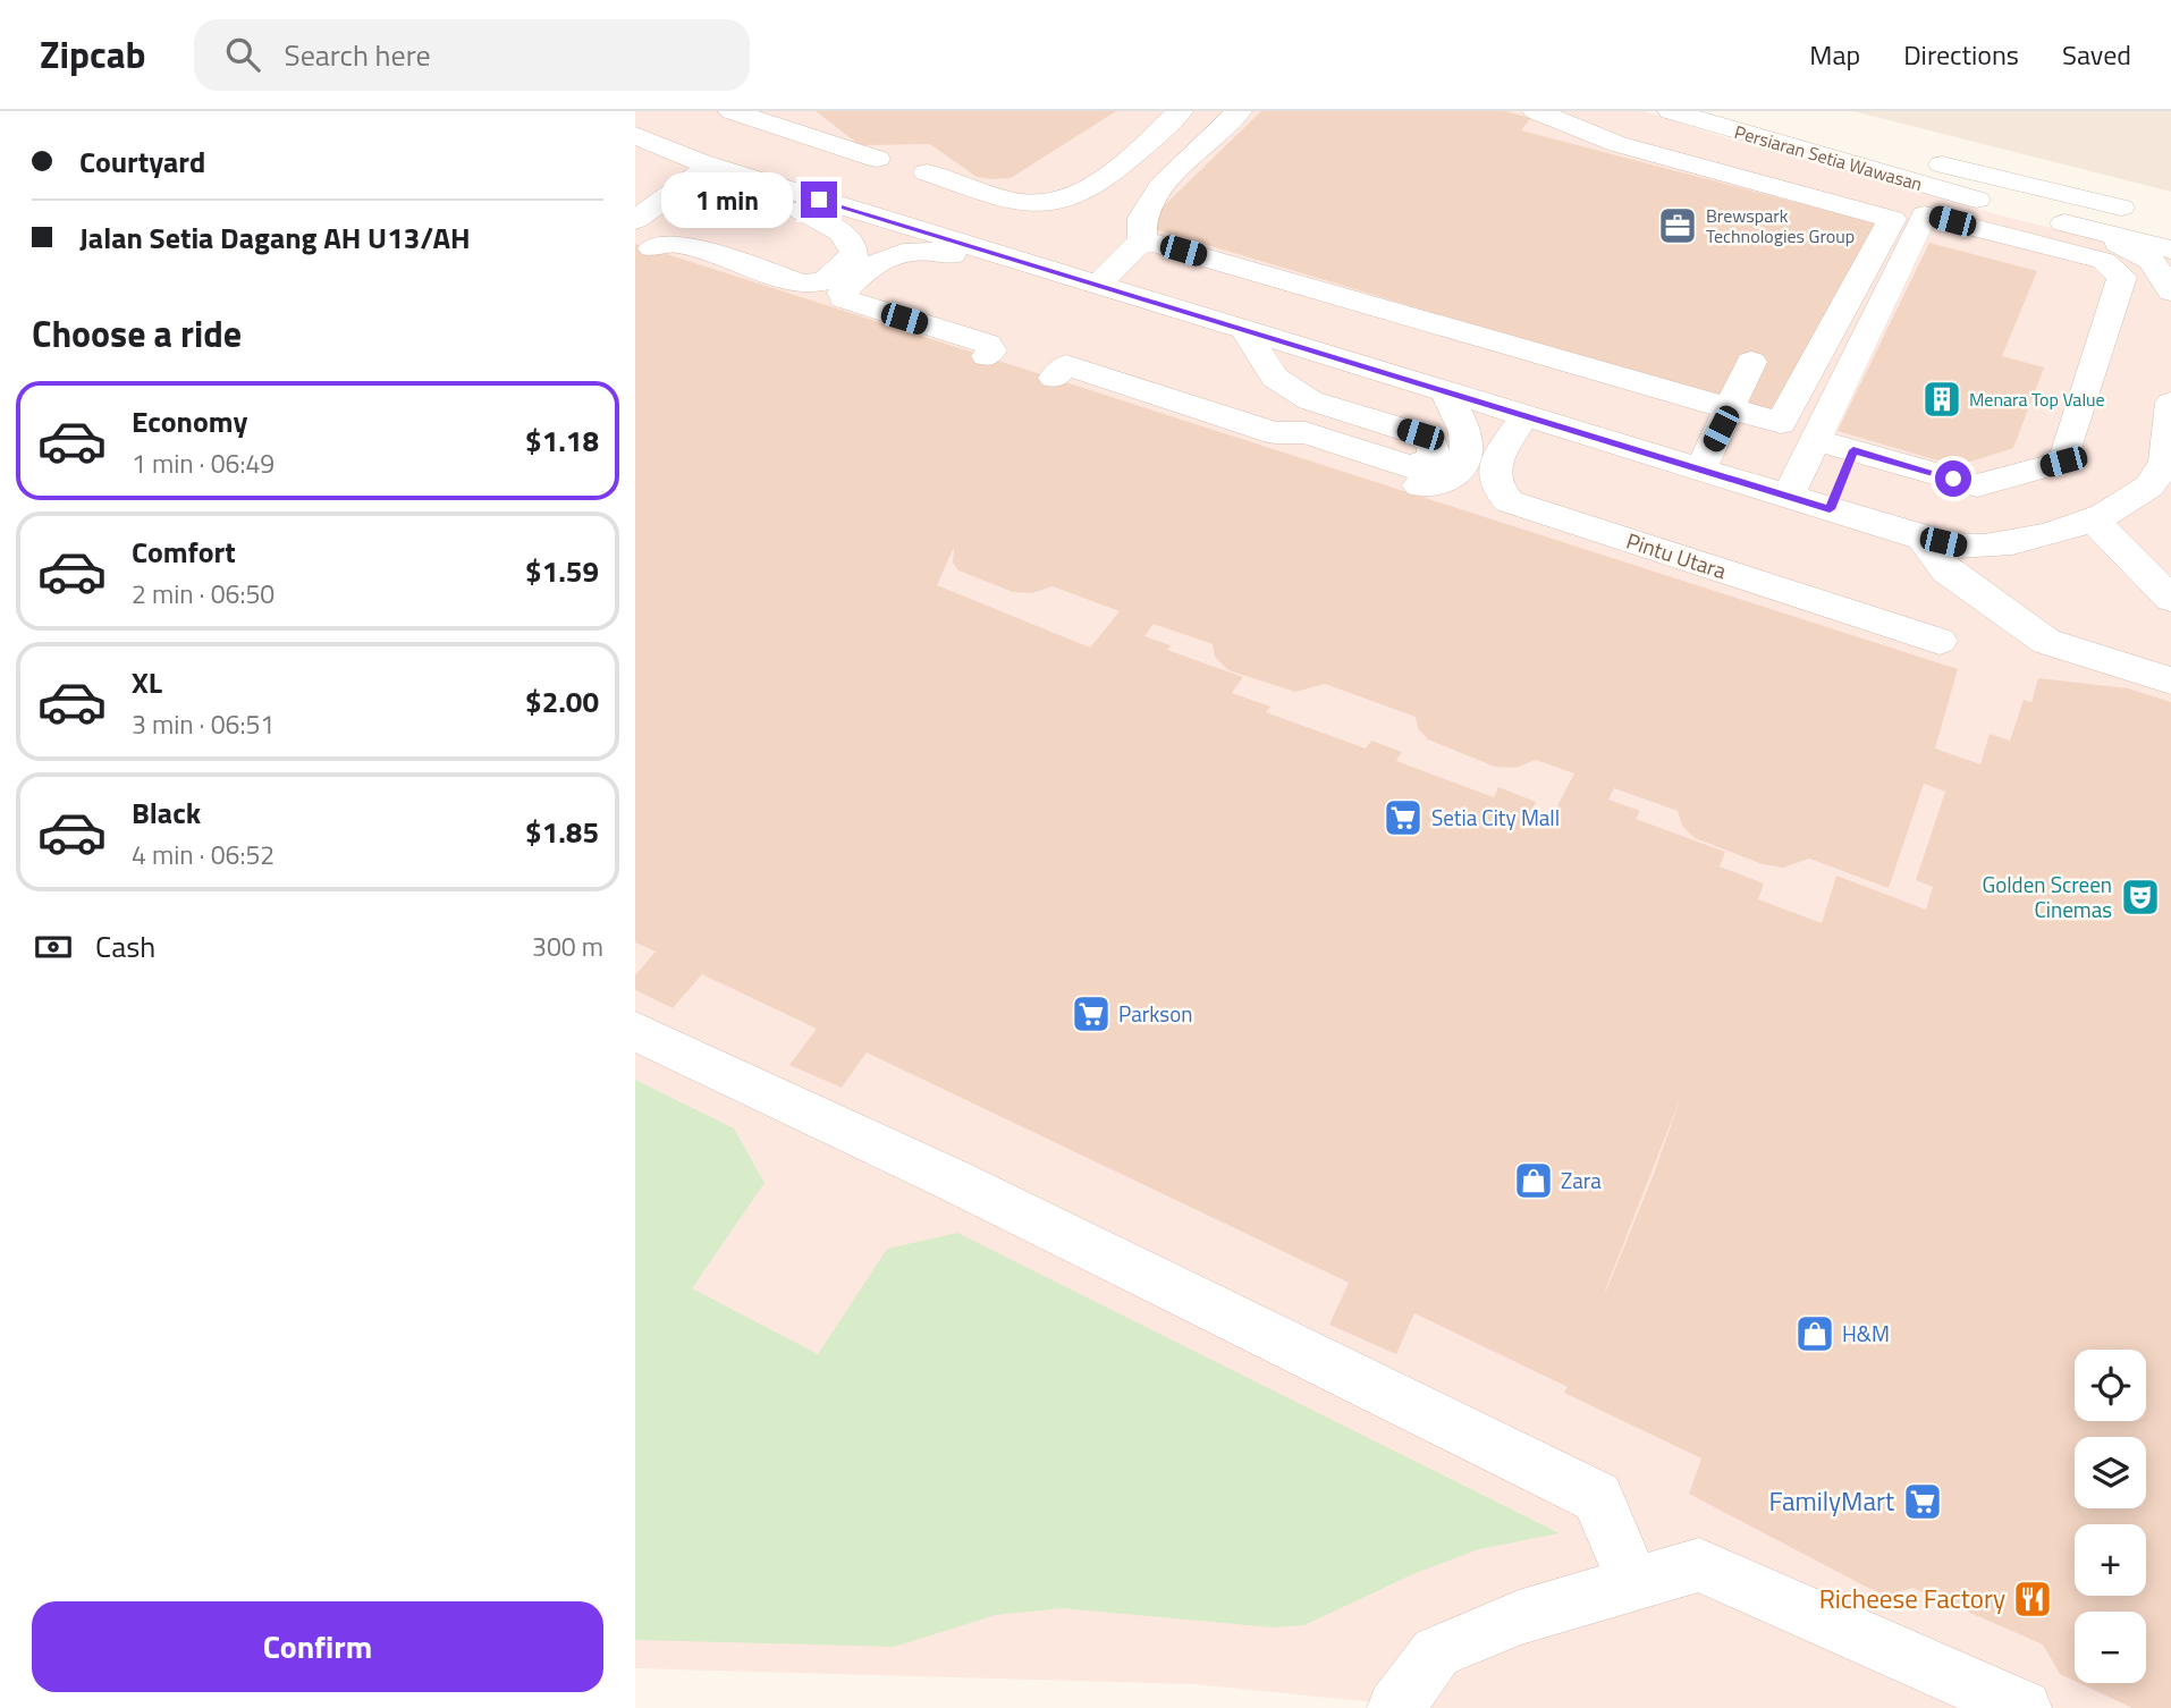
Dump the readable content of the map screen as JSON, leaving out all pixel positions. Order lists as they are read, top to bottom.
{
  "streets": {
    "street": ["Persiaran Setia Wawasan", "Pintu Utara"]
  },
  "places": {
    "office": ["Brewspark Technologies Group"],
    "building": ["Menara Top Value"],
    "supermarket": ["Setia City Mall", "Parkson", "FamilyMart"],
    "theatre": ["Golden Screen Cinemas"],
    "shop": ["Zara", "H&M"],
    "restaurant": ["Richeese Factory"]
  },
  "page": {
    "header": "Zipcab",
    "search": "Search here",
    "nav": ["Map", "Directions", "Saved"],
    "banner": ["Courtyard", "Jalan Setia Dagang AH U13/AH"],
    "bubble": "1 min",
    "heading": "Choose a ride",
    "list": [
      {
        "name": "Economy",
        "note": "1 min · 06:49",
        "value": "$1.18"
      },
      {
        "name": "Comfort",
        "note": "2 min · 06:50",
        "value": "$1.59"
      },
      {
        "name": "XL",
        "note": "3 min · 06:51",
        "value": "$2.00"
      },
      {
        "name": "Black",
        "note": "4 min · 06:52",
        "value": "$1.85"
      }
    ],
    "pay": ["Cash", "300 m"],
    "map_buttons": ["+", "−"],
    "buttons": "Confirm"
  }
}
